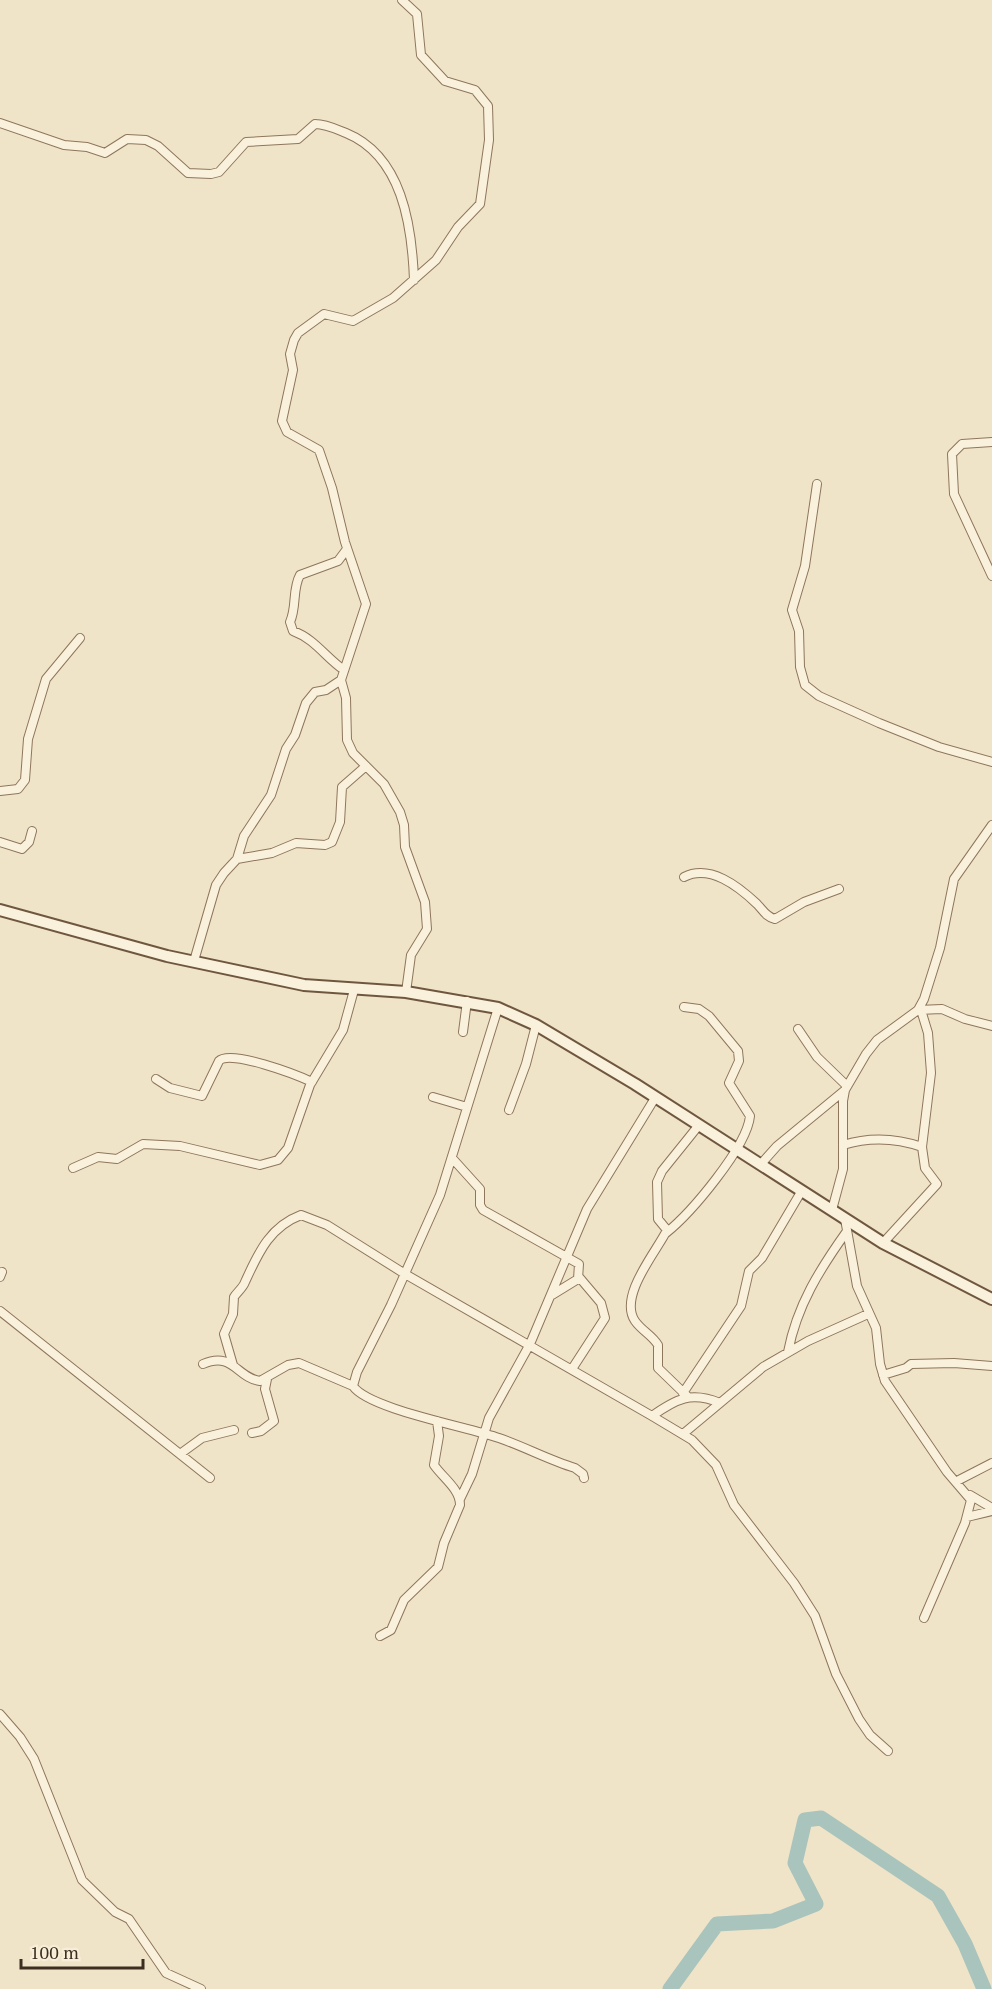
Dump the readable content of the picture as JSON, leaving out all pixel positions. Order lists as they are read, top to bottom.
{
  "scale_bar": "100 m"
}
